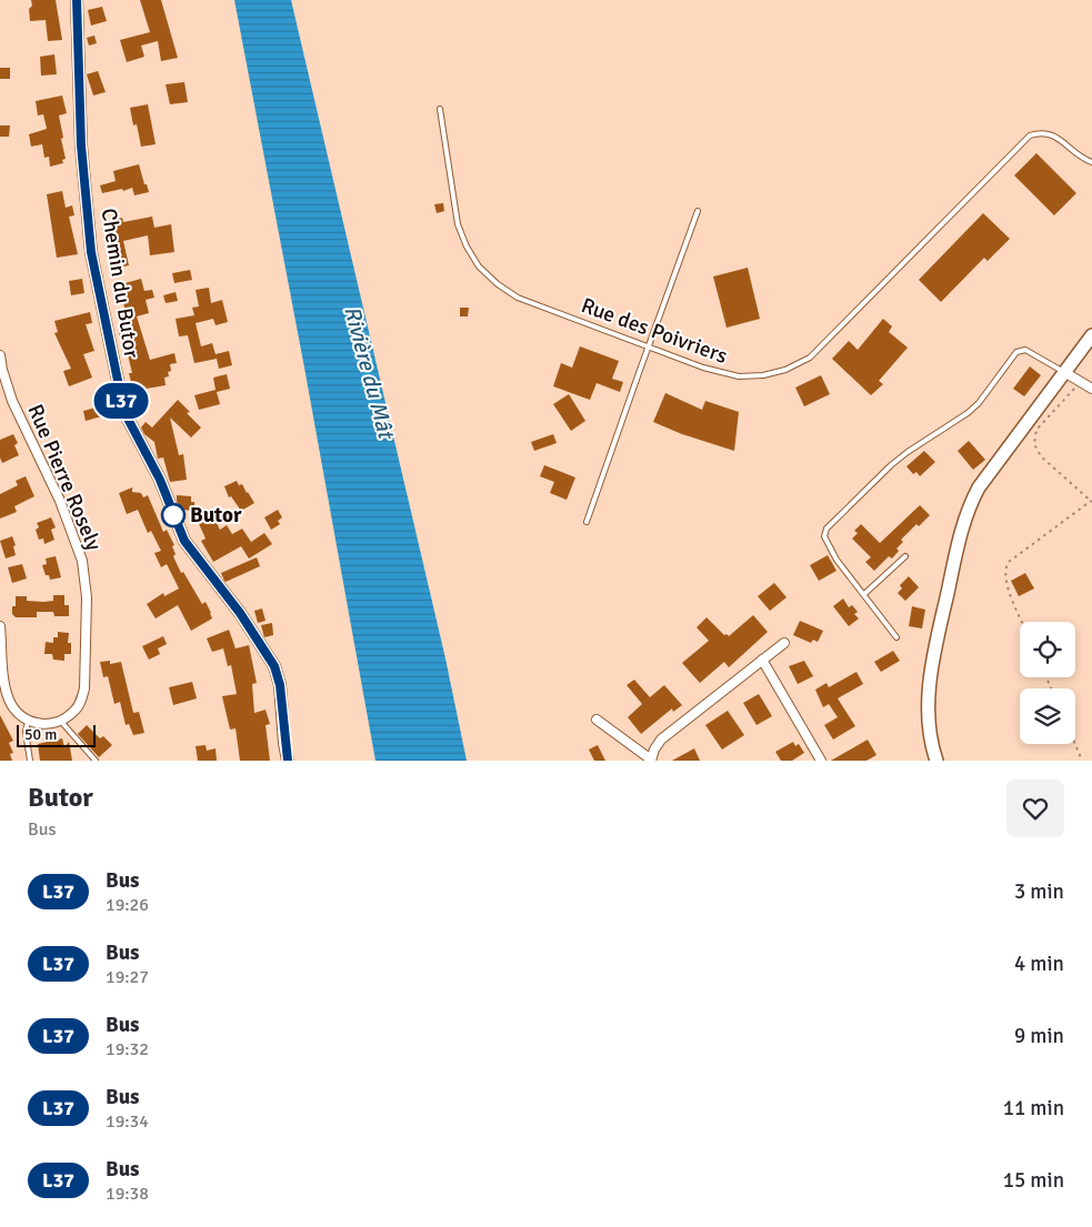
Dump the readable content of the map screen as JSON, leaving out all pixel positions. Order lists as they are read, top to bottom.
{
  "streets": {
    "street": ["Chemin du Butor", "Rue Pierre Rosely"],
    "lane": ["Rue des Poivriers"]
  },
  "water": ["Rivière du Mât"],
  "places": ["Butor"],
  "lines": ["bus line L37"],
  "scale_bar": "50 m",
  "page": {
    "on_map": "L37",
    "scale": "50 m",
    "heading": ["Butor", "Bus"],
    "list": [
      {
        "mark": "L37",
        "name": "Bus",
        "note": "19:26",
        "value": "3 min"
      },
      {
        "mark": "L37",
        "name": "Bus",
        "note": "19:27",
        "value": "4 min"
      },
      {
        "mark": "L37",
        "name": "Bus",
        "note": "19:32",
        "value": "9 min"
      },
      {
        "mark": "L37",
        "name": "Bus",
        "note": "19:34",
        "value": "11 min"
      },
      {
        "mark": "L37",
        "name": "Bus",
        "note": "19:38",
        "value": "15 min"
      }
    ]
  }
}
